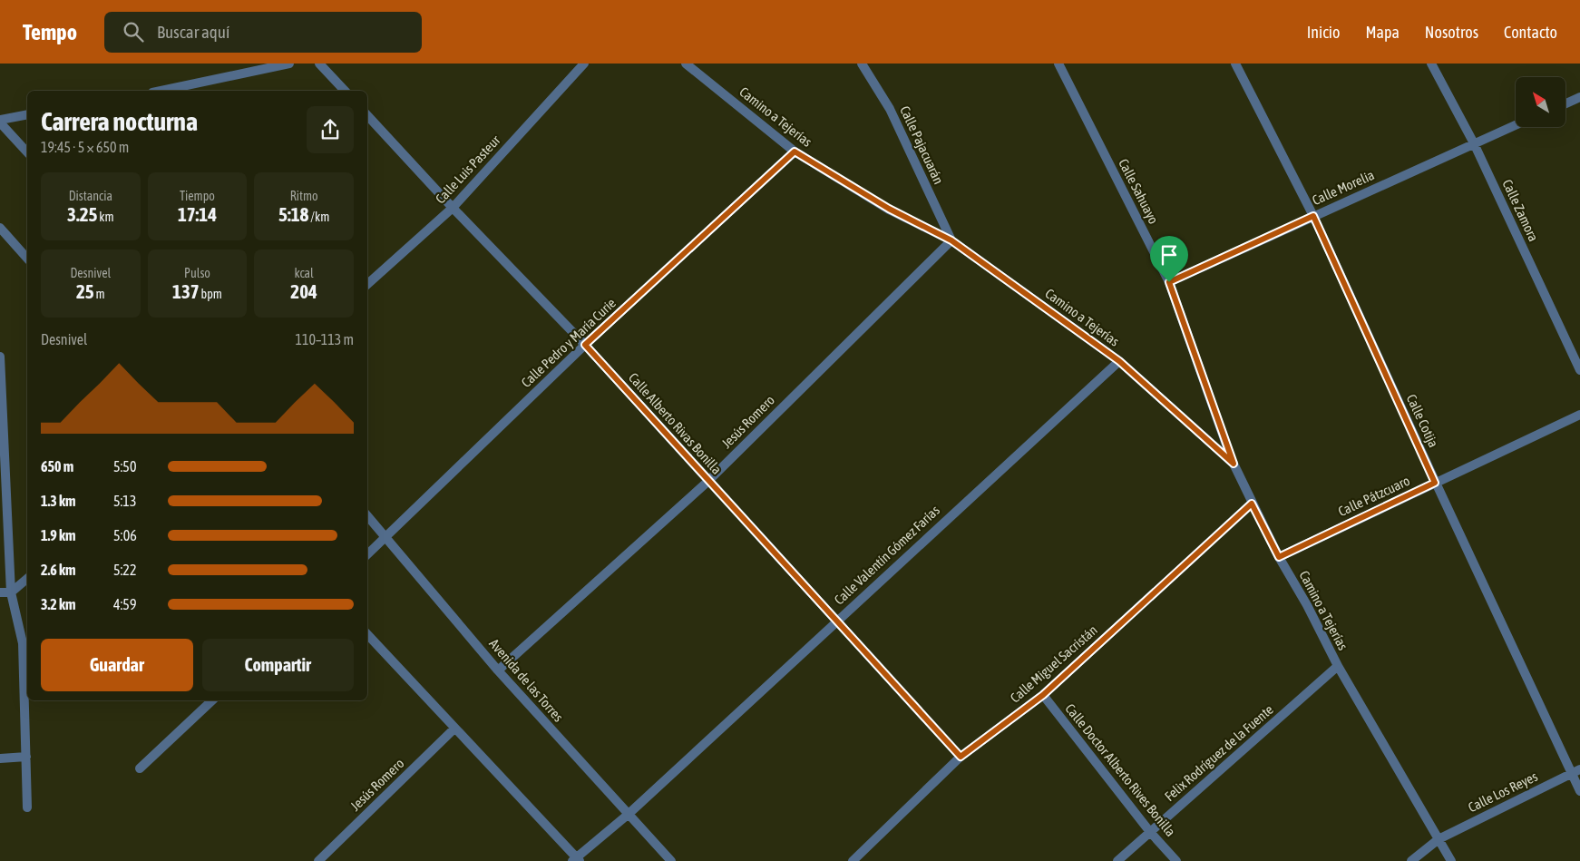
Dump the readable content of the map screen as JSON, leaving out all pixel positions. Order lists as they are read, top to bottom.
{
  "streets": {
    "street": [
      "Camino a Tejerías",
      "Calle Pajacuarán",
      "Calle Luis Pasteur",
      "Calle Morelia",
      "Calle Sahuayo",
      "Calle Zamora",
      "Calle Pedro y María Curie",
      "Calle Cotija",
      "Jesús Romero",
      "Calle Alberto Rivas Bonilla",
      "Calle Pátzcuaro",
      "Calle Valentín Gómez Farías",
      "Calle Miguel Sacristán",
      "Avenida de las Torres",
      "Felix Rodríguez de la Fuente",
      "Calle Doctor Alberto Rives Bonilla",
      "Calle Los Reyes"
    ]
  },
  "crossings": [
    ["Camino a Tejerías", "Calle Pajacuarán"],
    ["Camino a Tejerías", "Calle Sahuayo"],
    ["Camino a Tejerías", "Calle Pedro y María Curie"],
    ["Camino a Tejerías", "Jesús Romero"],
    ["Camino a Tejerías", "Calle Pátzcuaro"],
    ["Camino a Tejerías", "Calle Valentín Gómez Farías"],
    ["Camino a Tejerías", "Calle Miguel Sacristán"],
    ["Camino a Tejerías", "Felix Rodríguez de la Fuente"],
    ["Camino a Tejerías", "Calle Los Reyes"],
    ["Calle Pajacuarán", "Jesús Romero"],
    ["Calle Luis Pasteur", "Calle Alberto Rivas Bonilla"],
    ["Calle Morelia", "Calle Sahuayo"],
    ["Calle Morelia", "Calle Zamora"],
    ["Calle Morelia", "Calle Cotija"],
    ["Calle Pedro y María Curie", "Calle Alberto Rivas Bonilla"],
    ["Calle Pedro y María Curie", "Avenida de las Torres"],
    ["Calle Cotija", "Calle Pátzcuaro"],
    ["Calle Cotija", "Calle Los Reyes"],
    ["Jesús Romero", "Calle Alberto Rivas Bonilla"],
    ["Jesús Romero", "Avenida de las Torres"],
    ["Calle Alberto Rivas Bonilla", "Calle Valentín Gómez Farías"],
    ["Calle Alberto Rivas Bonilla", "Calle Miguel Sacristán"],
    ["Calle Valentín Gómez Farías", "Avenida de las Torres"],
    ["Calle Miguel Sacristán", "Calle Doctor Alberto Rives Bonilla"],
    ["Felix Rodríguez de la Fuente", "Calle Doctor Alberto Rives Bonilla"]
  ],
  "north": "top left",
  "page": {
    "header": "Tempo",
    "search": "Buscar aquí",
    "nav": [
      "Inicio",
      "Mapa",
      "Nosotros",
      "Contacto"
    ],
    "heading": ["Carrera nocturna", "19:45 · 5 × 650 m"],
    "stats": [
      ["Distancia", "3.25 km"],
      ["Tiempo", "17:14"],
      ["Ritmo", "5:18 /km"],
      ["Desnivel", "25 m"],
      ["Pulso", "137 bpm"],
      ["kcal", "204"]
    ],
    "chart": ["Desnivel", "110–113 m"],
    "list": [
      {
        "name": "650 m",
        "note": "5:50"
      },
      {
        "name": "1.3 km",
        "note": "5:13"
      },
      {
        "name": "1.9 km",
        "note": "5:06"
      },
      {
        "name": "2.6 km",
        "note": "5:22"
      },
      {
        "name": "3.2 km",
        "note": "4:59"
      }
    ],
    "buttons": ["Guardar", "Compartir"]
  }
}
